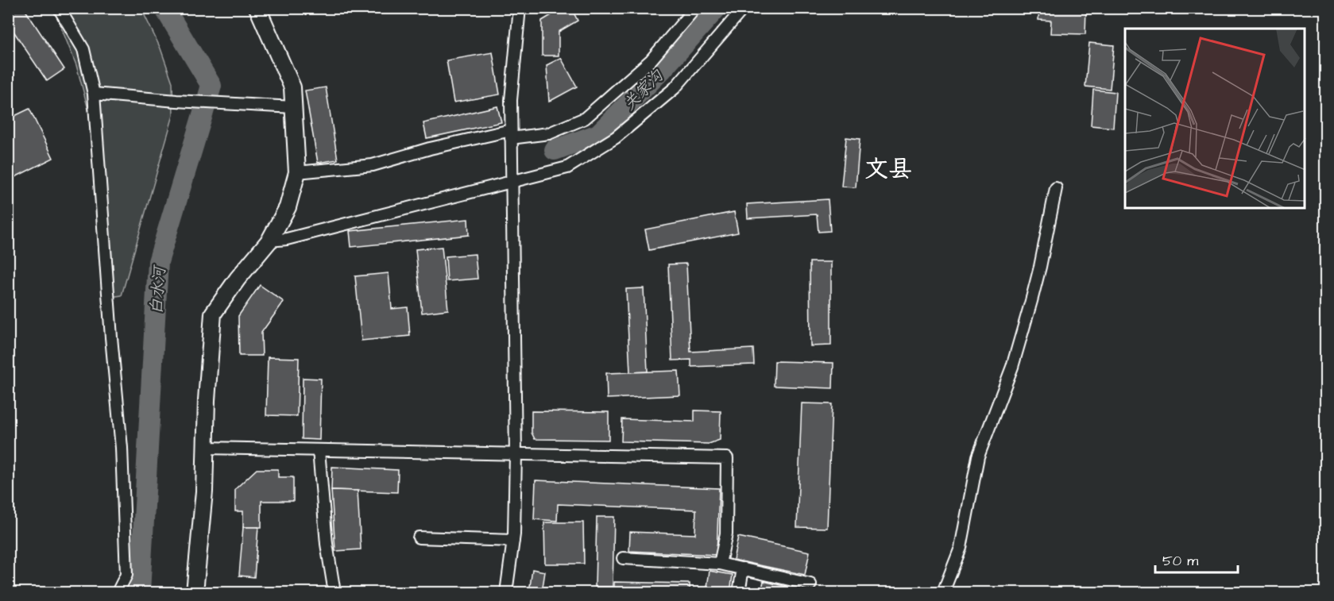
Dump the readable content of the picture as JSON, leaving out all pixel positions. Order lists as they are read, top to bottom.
{
  "districts": ["文县"],
  "water": ["关家沟", "白水河"],
  "scale_bar": "50 m"
}
